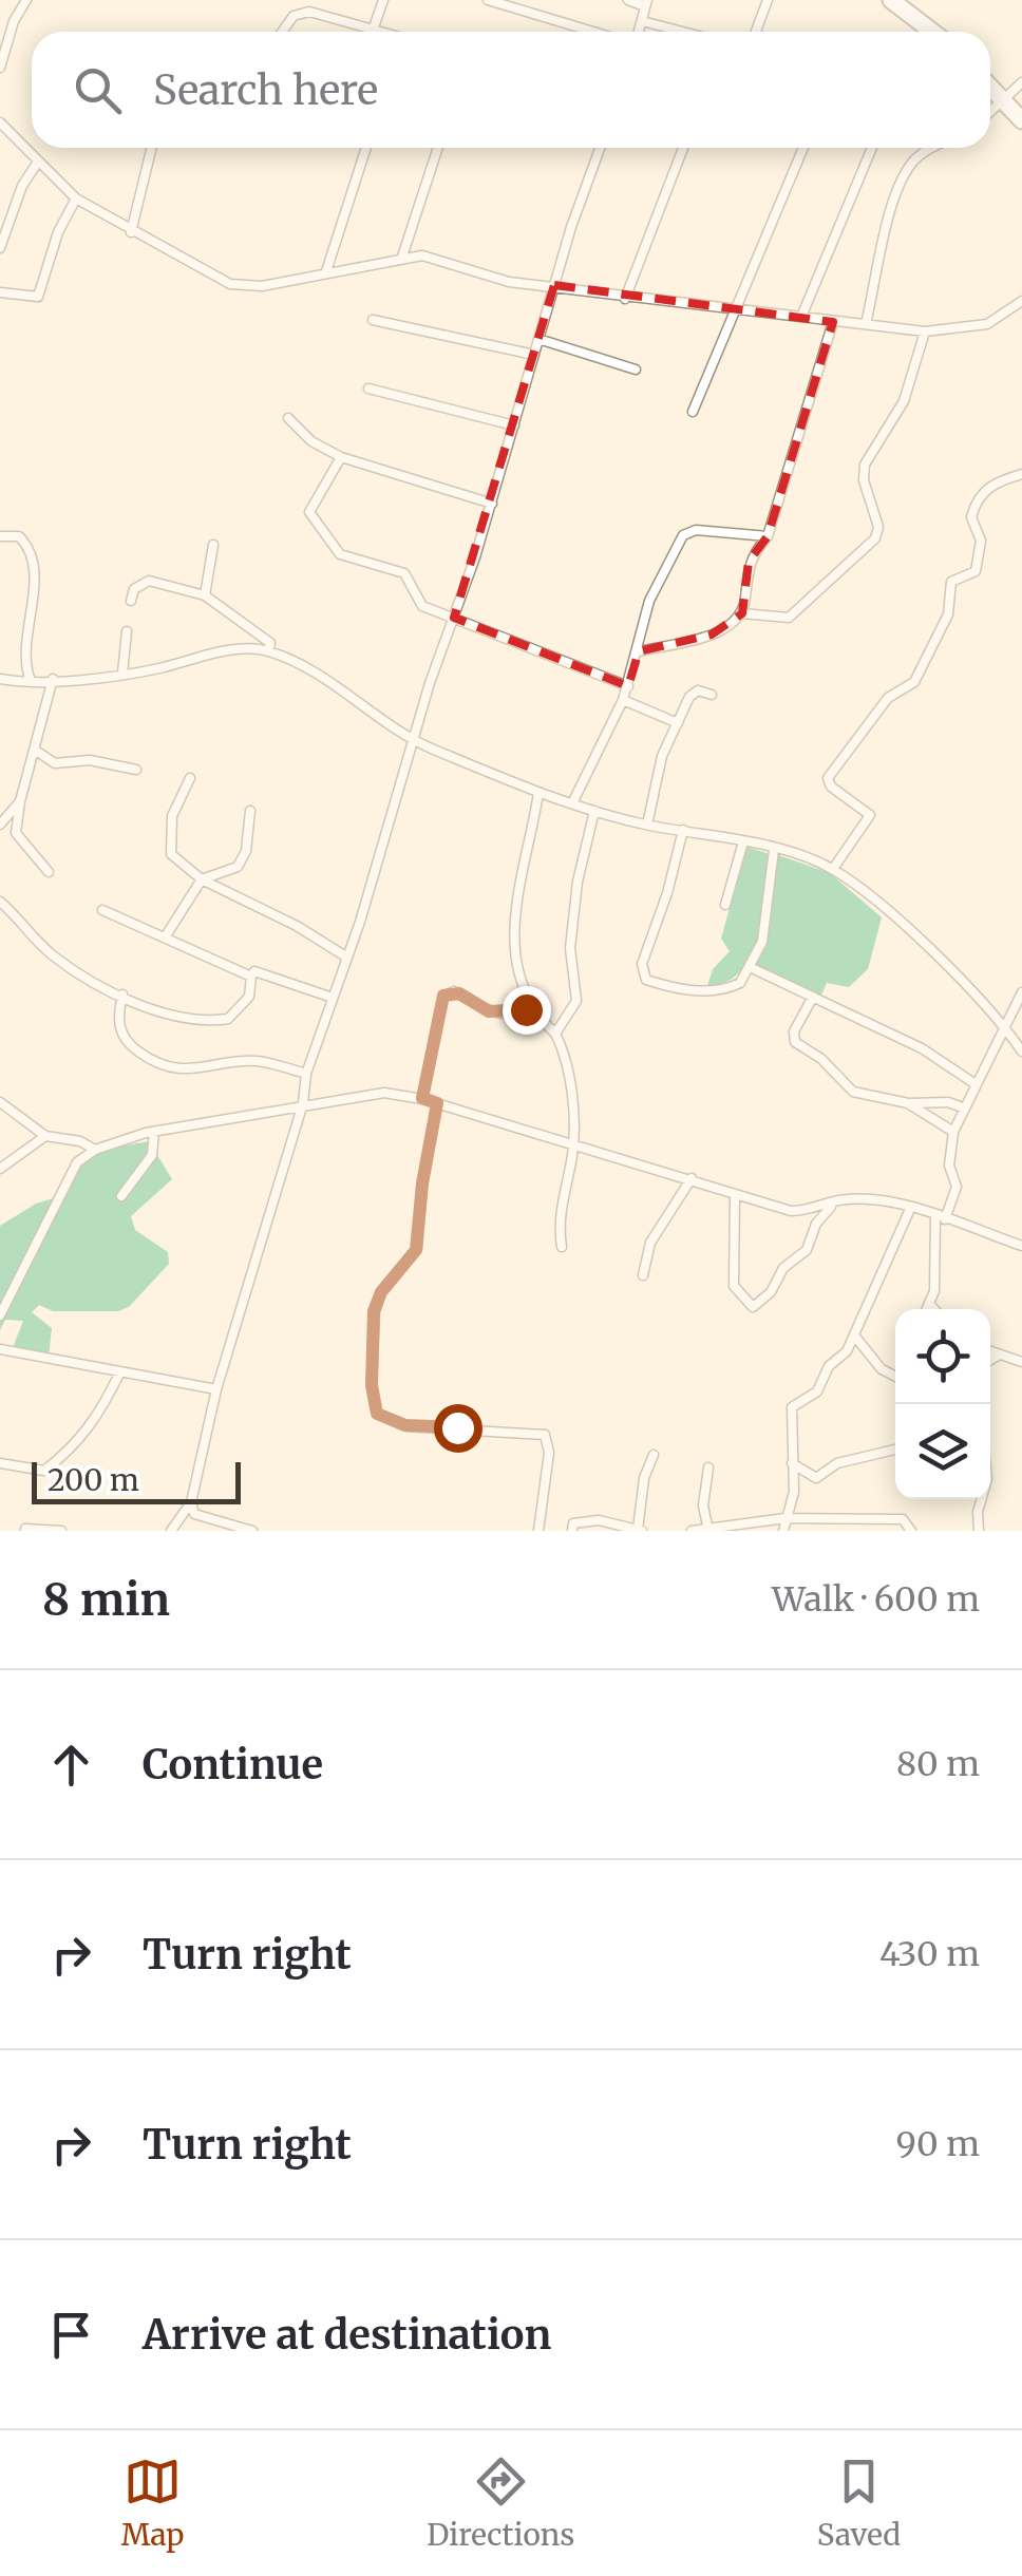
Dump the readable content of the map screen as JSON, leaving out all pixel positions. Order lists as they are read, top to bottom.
{
  "scale_bar": "200 m",
  "page": {
    "search": "Search here",
    "scale": "200 m",
    "heading": ["8 min", "Walk · 600 m"],
    "list": [
      ["Continue", "80 m"],
      ["Turn right", "430 m"],
      ["Turn right", "90 m"],
      "Arrive at destination"
    ],
    "nav": ["Map", "Directions", "Saved"]
  }
}
